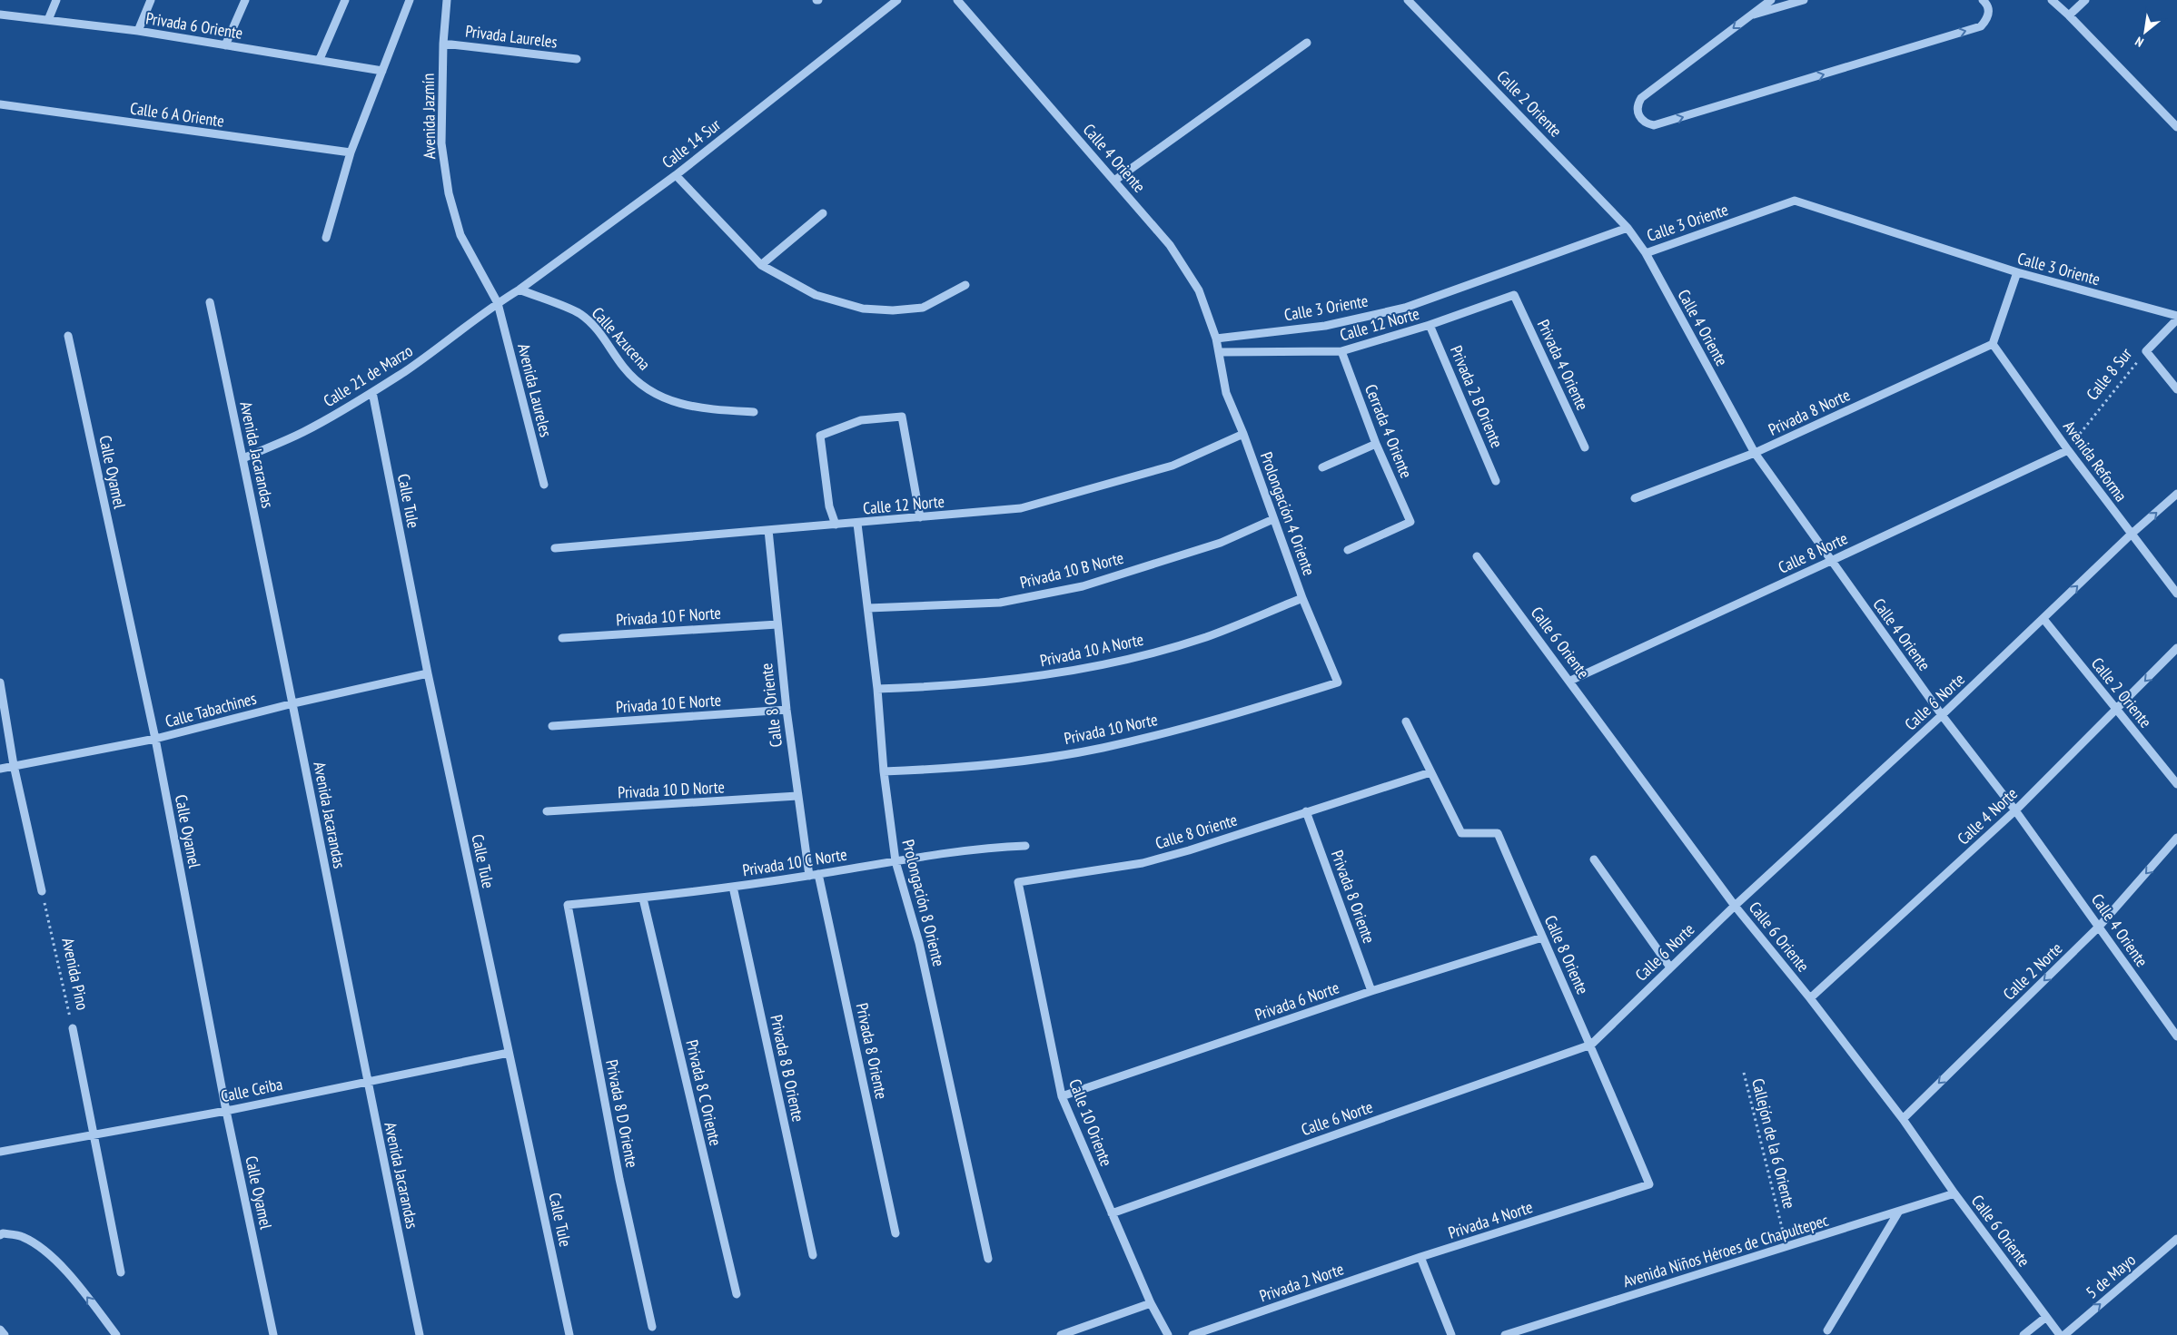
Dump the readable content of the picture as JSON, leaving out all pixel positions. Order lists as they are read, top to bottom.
{
  "streets": {
    "street": [
      "Privada 6 Oriente",
      "Privada Laureles",
      "Calle 2 Oriente",
      "Calle 6 A Oriente",
      "Avenida Jazmín",
      "Calle 14 Sur",
      "Calle 4 Oriente",
      "Calle 3 Oriente",
      "Calle 12 Norte",
      "Calle Azucena",
      "Privada 4 Oriente",
      "Calle 8 Sur",
      "Calle 21 de Marzo",
      "Avenida Laureles",
      "Privada 2 B Oriente",
      "Privada 8 Norte",
      "Cerrada 4 Oriente",
      "Avenida Jacarandas",
      "Avenida Reforma",
      "Calle Oyamel",
      "Calle Tule",
      "Prolongación 4 Oriente",
      "Calle 8 Norte",
      "Privada 10 B Norte",
      "Privada 10 F Norte",
      "Calle 6 Oriente",
      "Privada 10 A Norte",
      "Calle 6 Norte",
      "Privada 10 E Norte",
      "Calle 8 Oriente",
      "Calle Tabachines",
      "Privada 10 Norte",
      "Privada 10 D Norte",
      "Calle 4 Norte",
      "Privada 10 C Norte",
      "Privada 8 Oriente",
      "Prolongación 8 Oriente",
      "Calle 2 Norte",
      "Avenida Pino",
      "Privada 6 Norte",
      "Privada 8 B Oriente",
      "Calle Ceiba",
      "Privada 8 C Oriente",
      "Privada 8 D Oriente",
      "Calle 10 Oriente",
      "Privada 4 Norte",
      "Avenida Niños Héroes de Chapultepec",
      "5 de Mayo",
      "Privada 2 Norte"
    ],
    "path": ["Callejón de la 6 Oriente"]
  },
  "crossings": [
    ["Privada Laureles", "Avenida Jazmín"],
    ["Calle 2 Oriente", "Calle 3 Oriente"],
    ["Calle 2 Oriente", "Calle 6 Norte"],
    ["Calle 2 Oriente", "Calle 4 Norte"],
    ["Avenida Jazmín", "Calle 14 Sur"],
    ["Avenida Jazmín", "Calle 21 de Marzo"],
    ["Avenida Jazmín", "Avenida Laureles"],
    ["Calle 14 Sur", "Calle Azucena"],
    ["Calle 14 Sur", "Calle 21 de Marzo"],
    ["Calle 14 Sur", "Avenida Laureles"],
    ["Calle 4 Oriente", "Calle 3 Oriente"],
    ["Calle 4 Oriente", "Calle 12 Norte"],
    ["Calle 4 Oriente", "Privada 8 Norte"],
    ["Calle 4 Oriente", "Prolongación 4 Oriente"],
    ["Calle 4 Oriente", "Calle 8 Norte"],
    ["Calle 4 Oriente", "Calle 6 Norte"],
    ["Calle 4 Oriente", "Calle 4 Norte"],
    ["Calle 4 Oriente", "Calle 2 Norte"],
    ["Calle 3 Oriente", "Calle 8 Sur"],
    ["Calle 12 Norte", "Privada 4 Oriente"],
    ["Calle 12 Norte", "Privada 2 B Oriente"],
    ["Calle 12 Norte", "Cerrada 4 Oriente"],
    ["Calle 12 Norte", "Prolongación 4 Oriente"],
    ["Calle 12 Norte", "Calle 8 Oriente"],
    ["Calle 12 Norte", "Prolongación 8 Oriente"],
    ["Calle 8 Sur", "Avenida Reforma"],
    ["Calle 8 Sur", "Calle 8 Norte"],
    ["Calle 21 de Marzo", "Avenida Laureles"],
    ["Calle 21 de Marzo", "Avenida Jacarandas"],
    ["Calle 21 de Marzo", "Calle Tule"],
    ["Privada 8 Norte", "Avenida Reforma"],
    ["Avenida Jacarandas", "Calle Tabachines"],
    ["Avenida Jacarandas", "Calle Ceiba"],
    ["Avenida Reforma", "Calle 8 Norte"],
    ["Avenida Reforma", "Calle 6 Norte"],
    ["Calle Oyamel", "Calle Tabachines"],
    ["Calle Oyamel", "Calle Ceiba"],
    ["Calle Tule", "Calle Tabachines"],
    ["Calle Tule", "Calle Ceiba"],
    ["Prolongación 4 Oriente", "Privada 10 B Norte"],
    ["Prolongación 4 Oriente", "Privada 10 A Norte"],
    ["Prolongación 4 Oriente", "Privada 10 Norte"],
    ["Calle 8 Norte", "Calle 6 Oriente"],
    ["Privada 10 B Norte", "Prolongación 8 Oriente"],
    ["Privada 10 F Norte", "Calle 8 Oriente"],
    ["Calle 6 Oriente", "Calle 6 Norte"],
    ["Calle 6 Oriente", "Calle 4 Norte"],
    ["Calle 6 Oriente", "Calle 2 Norte"],
    ["Calle 6 Oriente", "Avenida Niños Héroes de Chapultepec"],
    ["Privada 10 A Norte", "Prolongación 8 Oriente"],
    ["Calle 6 Norte", "Calle 8 Oriente"],
    ["Calle 6 Norte", "Calle 10 Oriente"],
    ["Privada 10 E Norte", "Calle 8 Oriente"],
    ["Calle 8 Oriente", "Privada 10 D Norte"],
    ["Calle 8 Oriente", "Privada 10 C Norte"],
    ["Calle 8 Oriente", "Privada 8 Oriente"],
    ["Calle 8 Oriente", "Privada 6 Norte"],
    ["Calle 8 Oriente", "Calle 10 Oriente"],
    ["Calle 8 Oriente", "Privada 4 Norte"],
    ["Privada 10 Norte", "Prolongación 8 Oriente"],
    ["Privada 10 C Norte", "Privada 8 Oriente"],
    ["Privada 10 C Norte", "Prolongación 8 Oriente"],
    ["Privada 10 C Norte", "Privada 8 B Oriente"],
    ["Privada 10 C Norte", "Privada 8 C Oriente"],
    ["Privada 10 C Norte", "Privada 8 D Oriente"],
    ["Privada 8 Oriente", "Privada 6 Norte"],
    ["Avenida Pino", "Calle Ceiba"],
    ["Privada 6 Norte", "Calle 10 Oriente"],
    ["Callejón de la 6 Oriente", "Avenida Niños Héroes de Chapultepec"],
    ["Privada 4 Norte", "Privada 2 Norte"]
  ],
  "one_way": ["Calle 2 Norte", "5 de Mayo"],
  "north": "bottom left"
}
